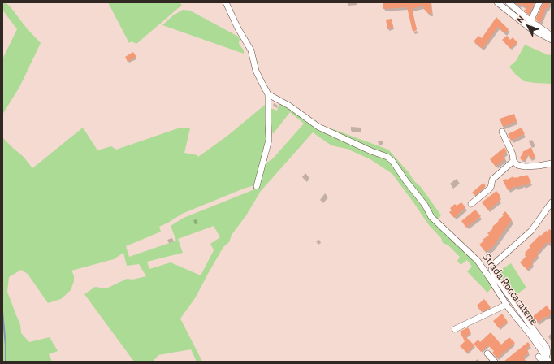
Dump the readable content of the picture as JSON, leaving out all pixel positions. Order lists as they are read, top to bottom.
{
  "streets": {
    "street": ["Strada Roccacatene"]
  },
  "north": "top left"
}
